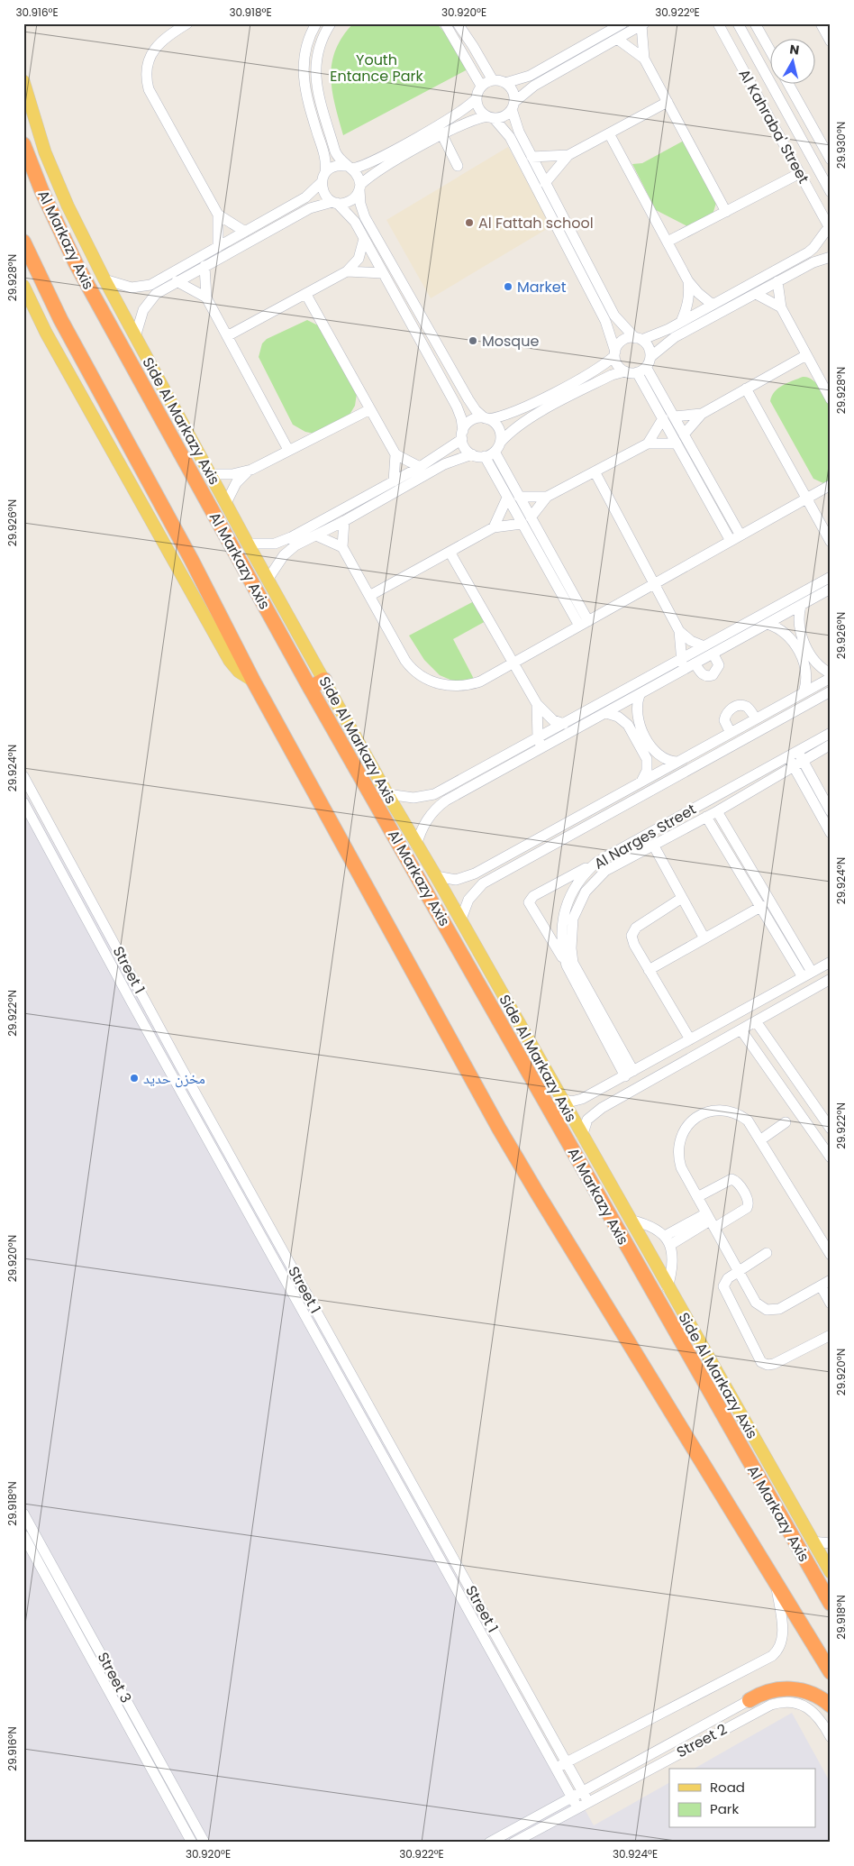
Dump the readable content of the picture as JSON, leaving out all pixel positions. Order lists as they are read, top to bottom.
{
  "streets": {
    "highway": ["Al Markazy Axis"],
    "main road": ["Side Al Markazy Axis"],
    "street": [
      "Al Kahraba' Street",
      "Al Narges Street",
      "Street 1",
      "Street 3",
      "Street 2"
    ]
  },
  "crossings": [
    ["Street 1", "Street 2"]
  ],
  "parks": ["Youth Entance Park"],
  "places": [
    "Al Fattah school",
    "Market",
    "Mosque",
    "مخزن حديد"
  ],
  "legend": ["Road", "Park"],
  "north": "top",
  "coordinates": [
    "30.916°E",
    "30.918°E",
    "30.920°E",
    "30.922°E",
    "29.930°N",
    "29.928°N",
    "29.926°N",
    "29.924°N",
    "29.922°N",
    "29.920°N",
    "29.918°N",
    "29.916°N",
    "30.924°E"
  ]
}
